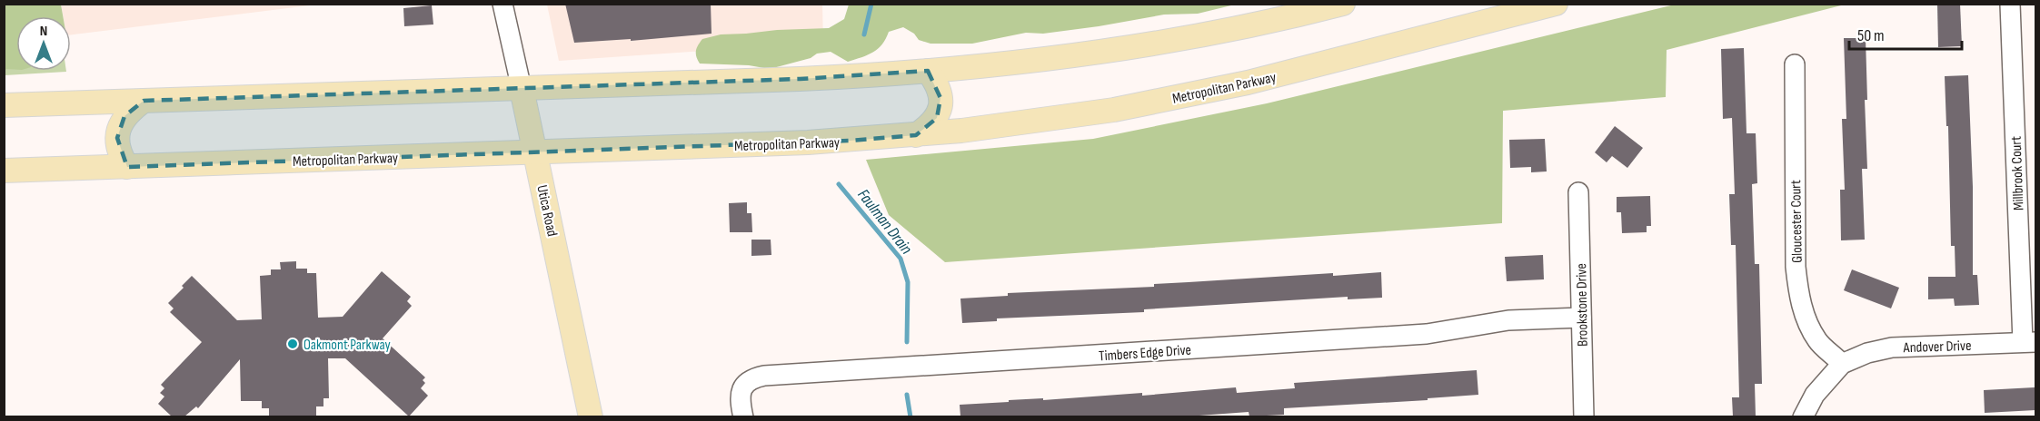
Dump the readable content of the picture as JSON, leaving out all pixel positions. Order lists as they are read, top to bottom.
{
  "streets": {
    "main road": ["Metropolitan Parkway", "Utica Road"],
    "street": [
      "Millbrook Court",
      "Gloucester Court",
      "Brookstone Drive",
      "Andover Drive",
      "Timbers Edge Drive"
    ]
  },
  "crossings": [
    ["Metropolitan Parkway", "Utica Road"],
    ["Millbrook Court", "Andover Drive"],
    ["Gloucester Court", "Andover Drive"],
    ["Brookstone Drive", "Timbers Edge Drive"]
  ],
  "water": ["Faulman Drain"],
  "places": ["Oakmont Parkway"],
  "scale_bar": "50 m",
  "north": "top"
}
